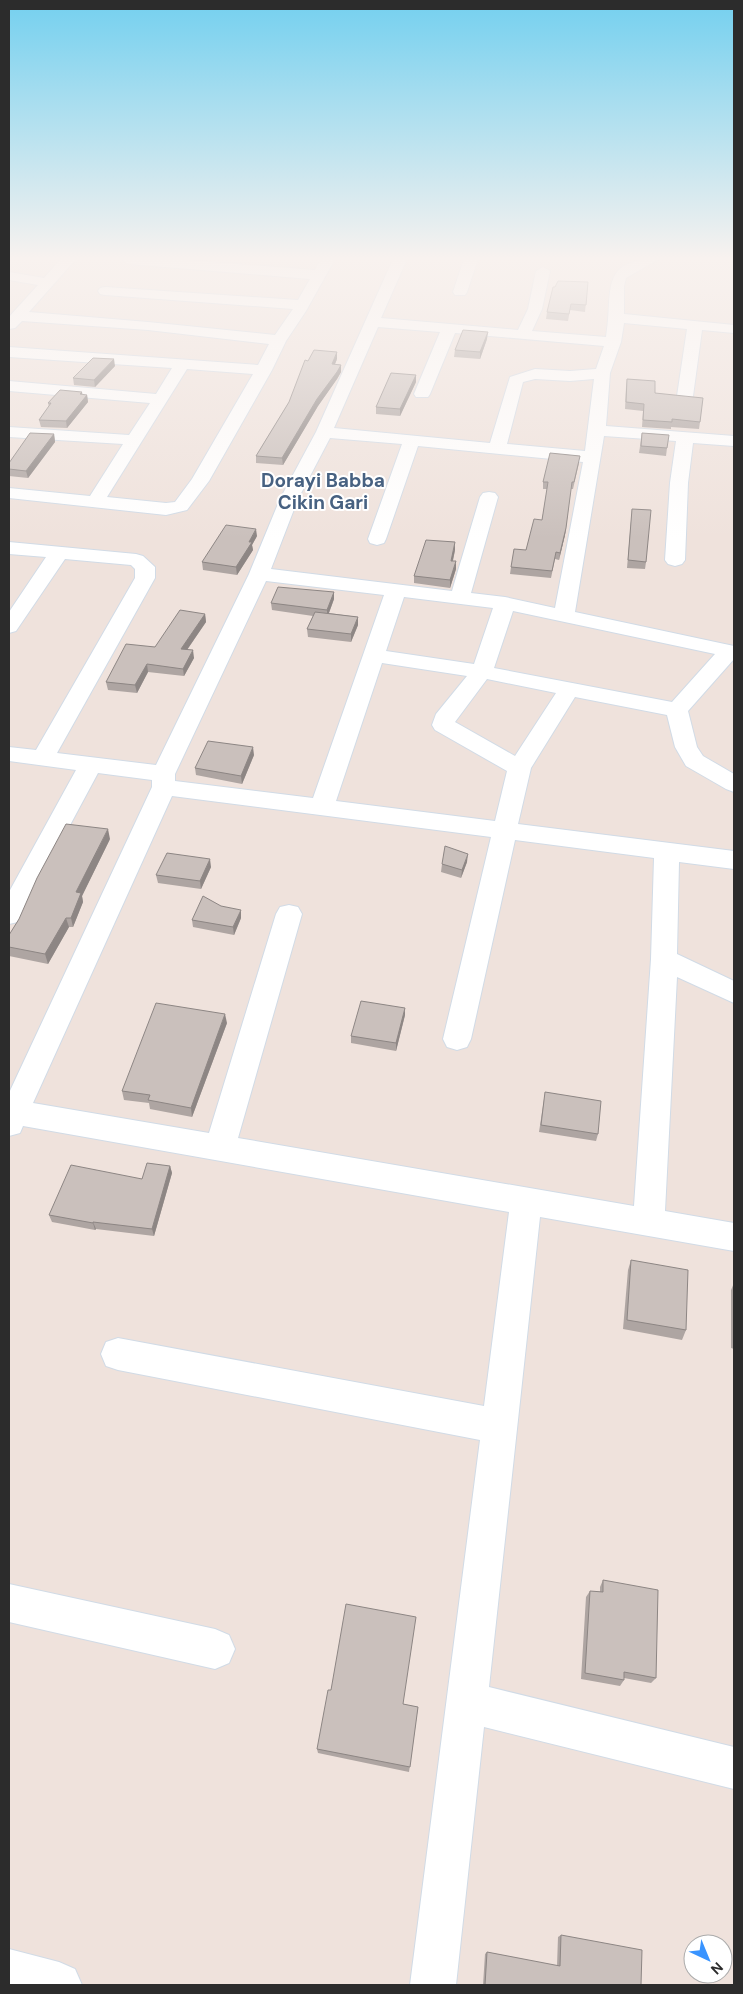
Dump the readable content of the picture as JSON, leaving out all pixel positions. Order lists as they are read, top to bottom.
{
  "districts": ["Dorayi Babba Cikin Gari"],
  "north": "bottom right"
}
